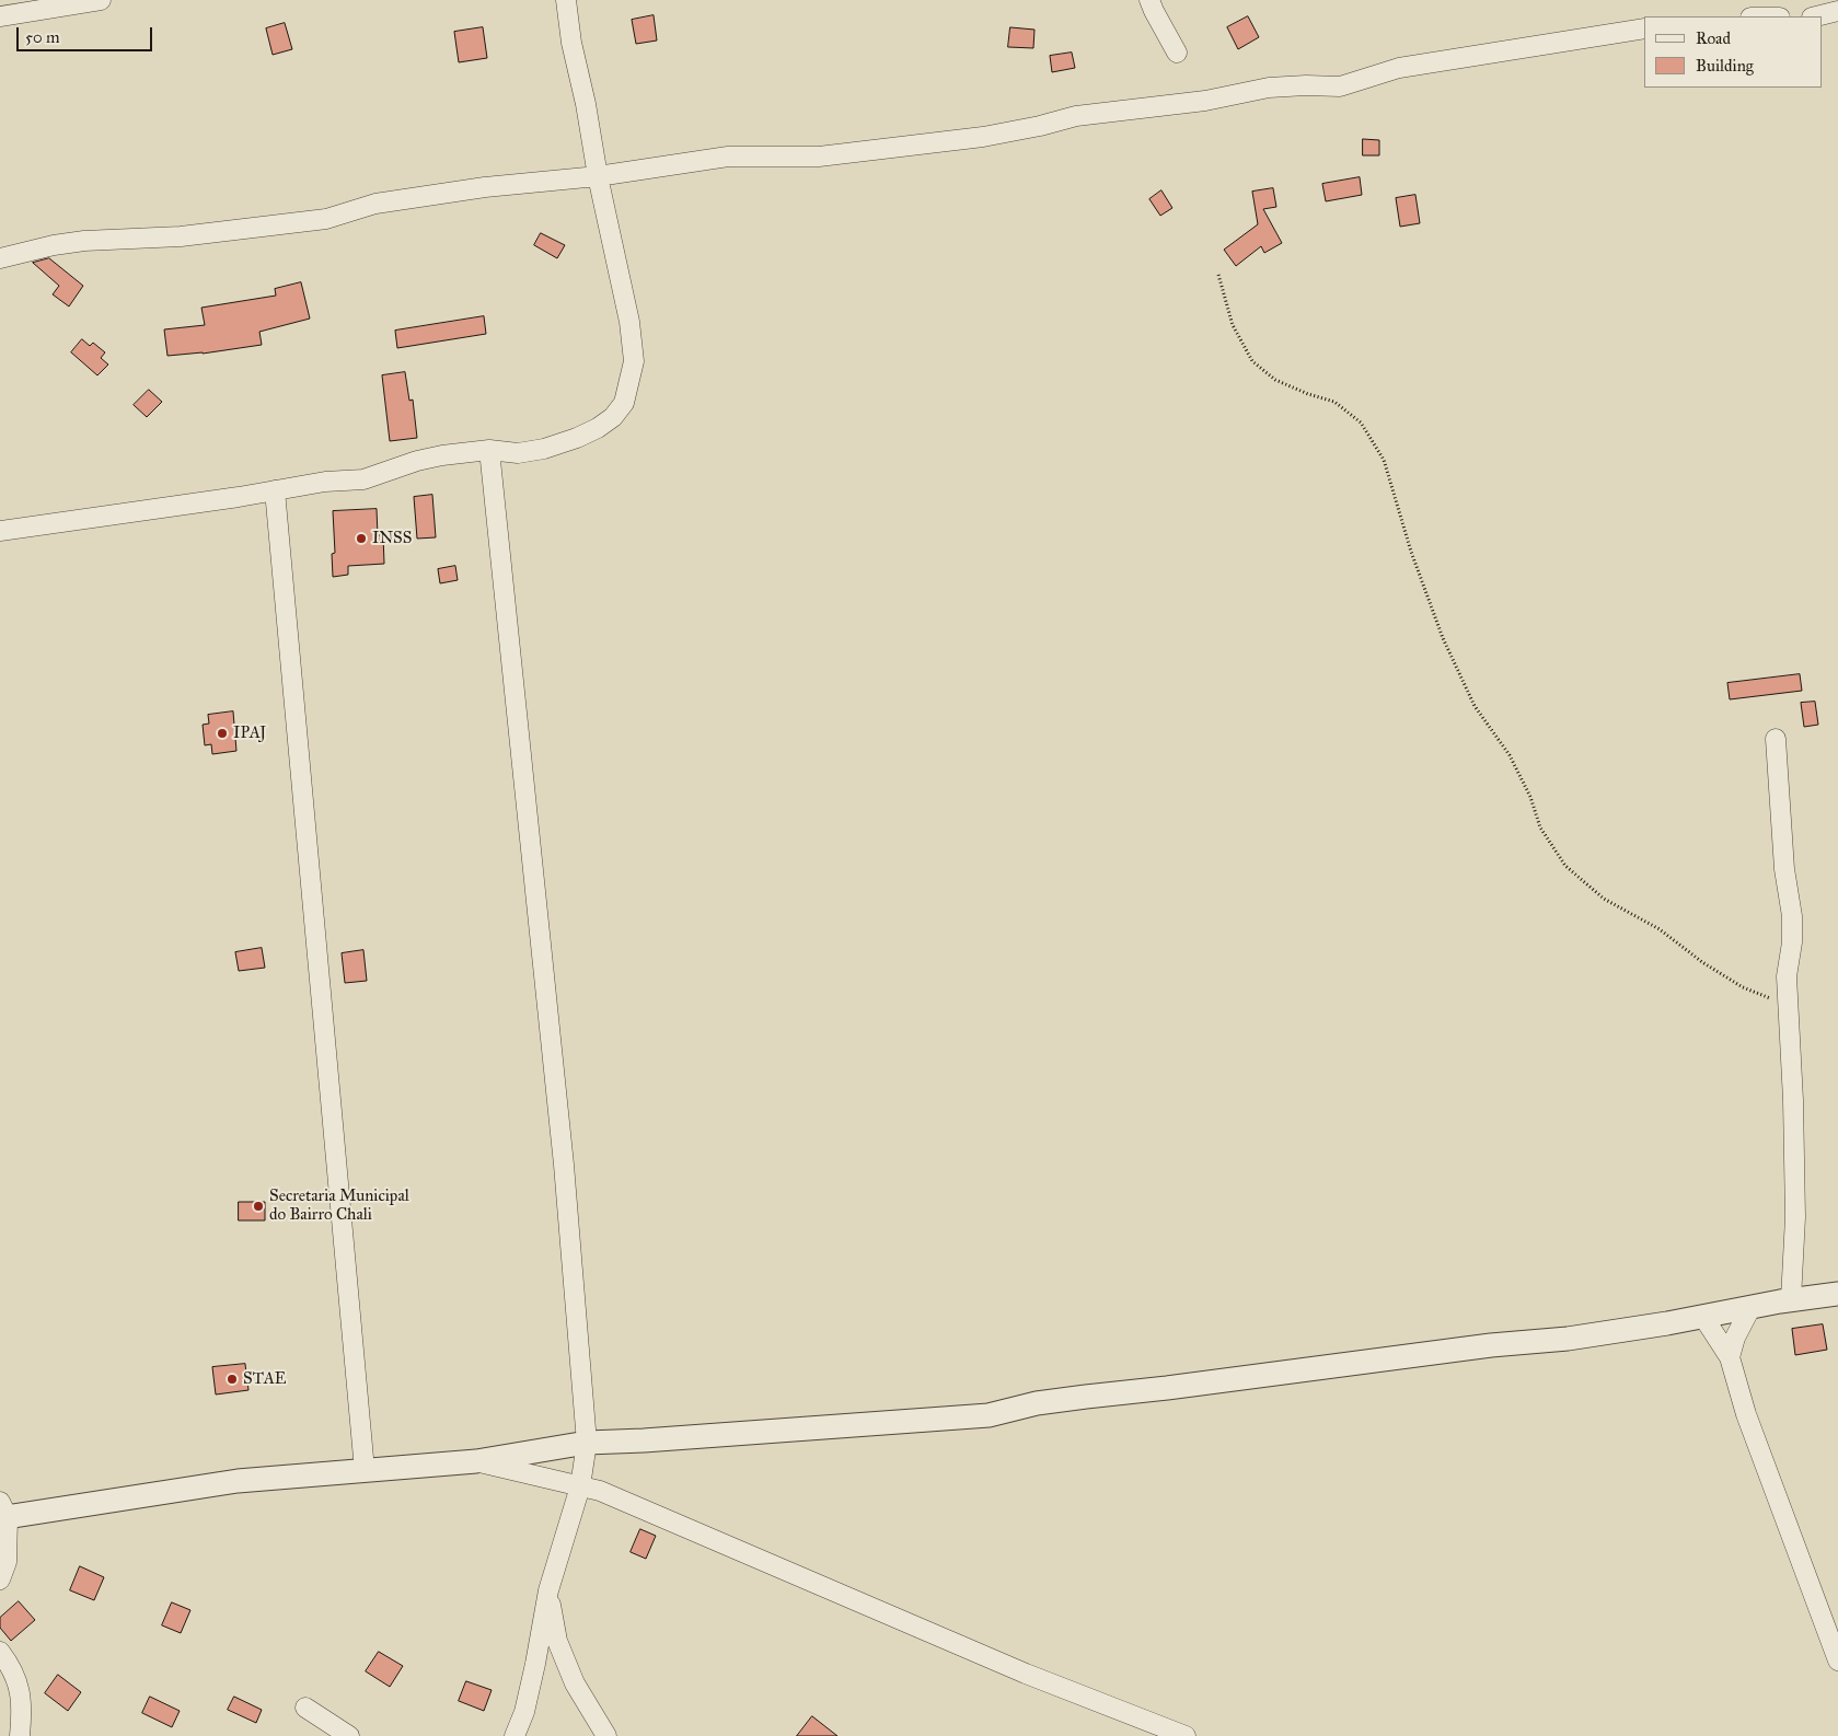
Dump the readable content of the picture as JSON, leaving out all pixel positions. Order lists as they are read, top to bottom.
{
  "places": [
    "INSS",
    "IPAJ",
    "Secretaria Municipal do Bairro Chali",
    "STAE"
  ],
  "legend": ["Road", "Building"],
  "scale_bar": "50 m"
}
